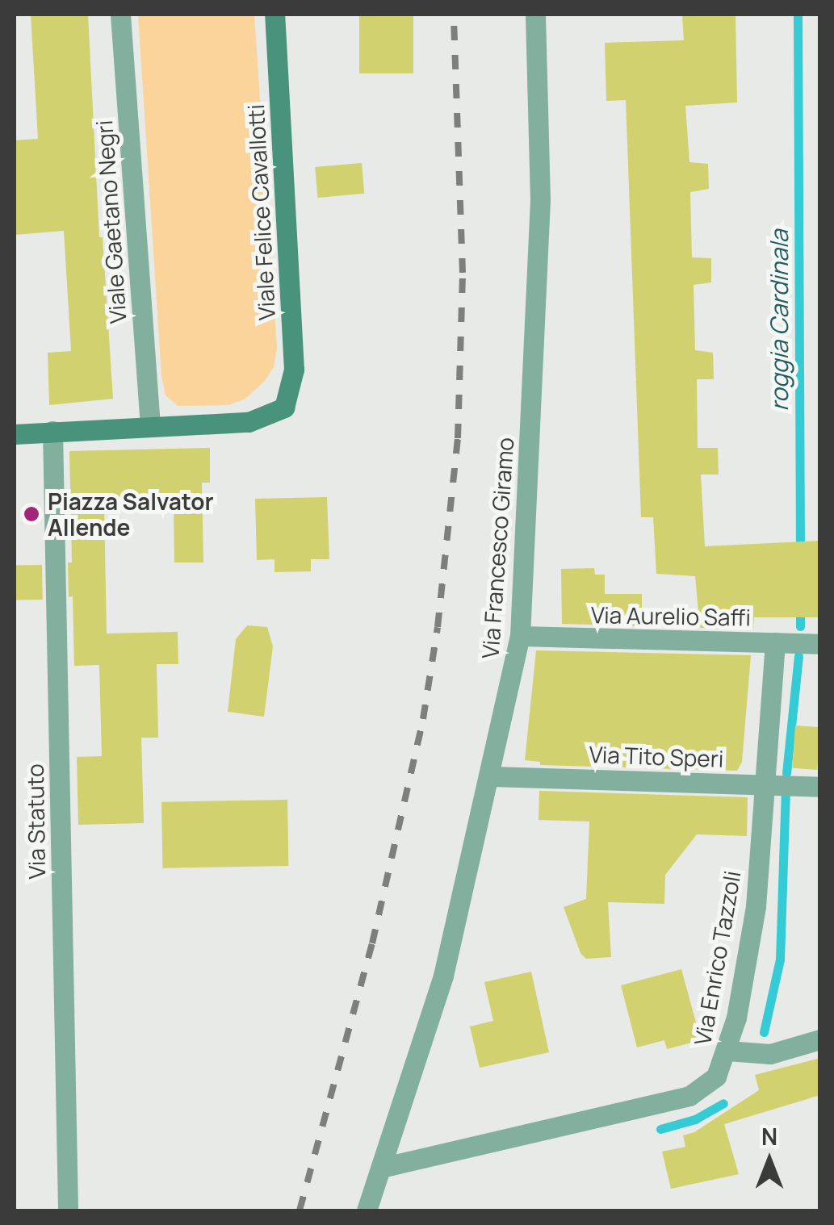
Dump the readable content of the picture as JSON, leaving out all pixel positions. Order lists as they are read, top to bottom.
{
  "streets": {
    "street": [
      "Viale Felice Cavallotti",
      "Viale Gaetano Negri",
      "Via Francesco Giramo",
      "Via Aurelio Saffi",
      "Via Tito Speri",
      "Via Statuto",
      "Via Enrico Tazzoli"
    ]
  },
  "crossings": [
    ["Viale Felice Cavallotti", "Viale Gaetano Negri"],
    ["Via Francesco Giramo", "Via Aurelio Saffi"],
    ["Via Francesco Giramo", "Via Tito Speri"],
    ["Via Francesco Giramo", "Via Enrico Tazzoli"],
    ["Via Aurelio Saffi", "Via Enrico Tazzoli"],
    ["Via Tito Speri", "Via Enrico Tazzoli"]
  ],
  "water": ["roggia Cardinala"],
  "places": ["Piazza Salvator Allende"],
  "north": "top"
}
